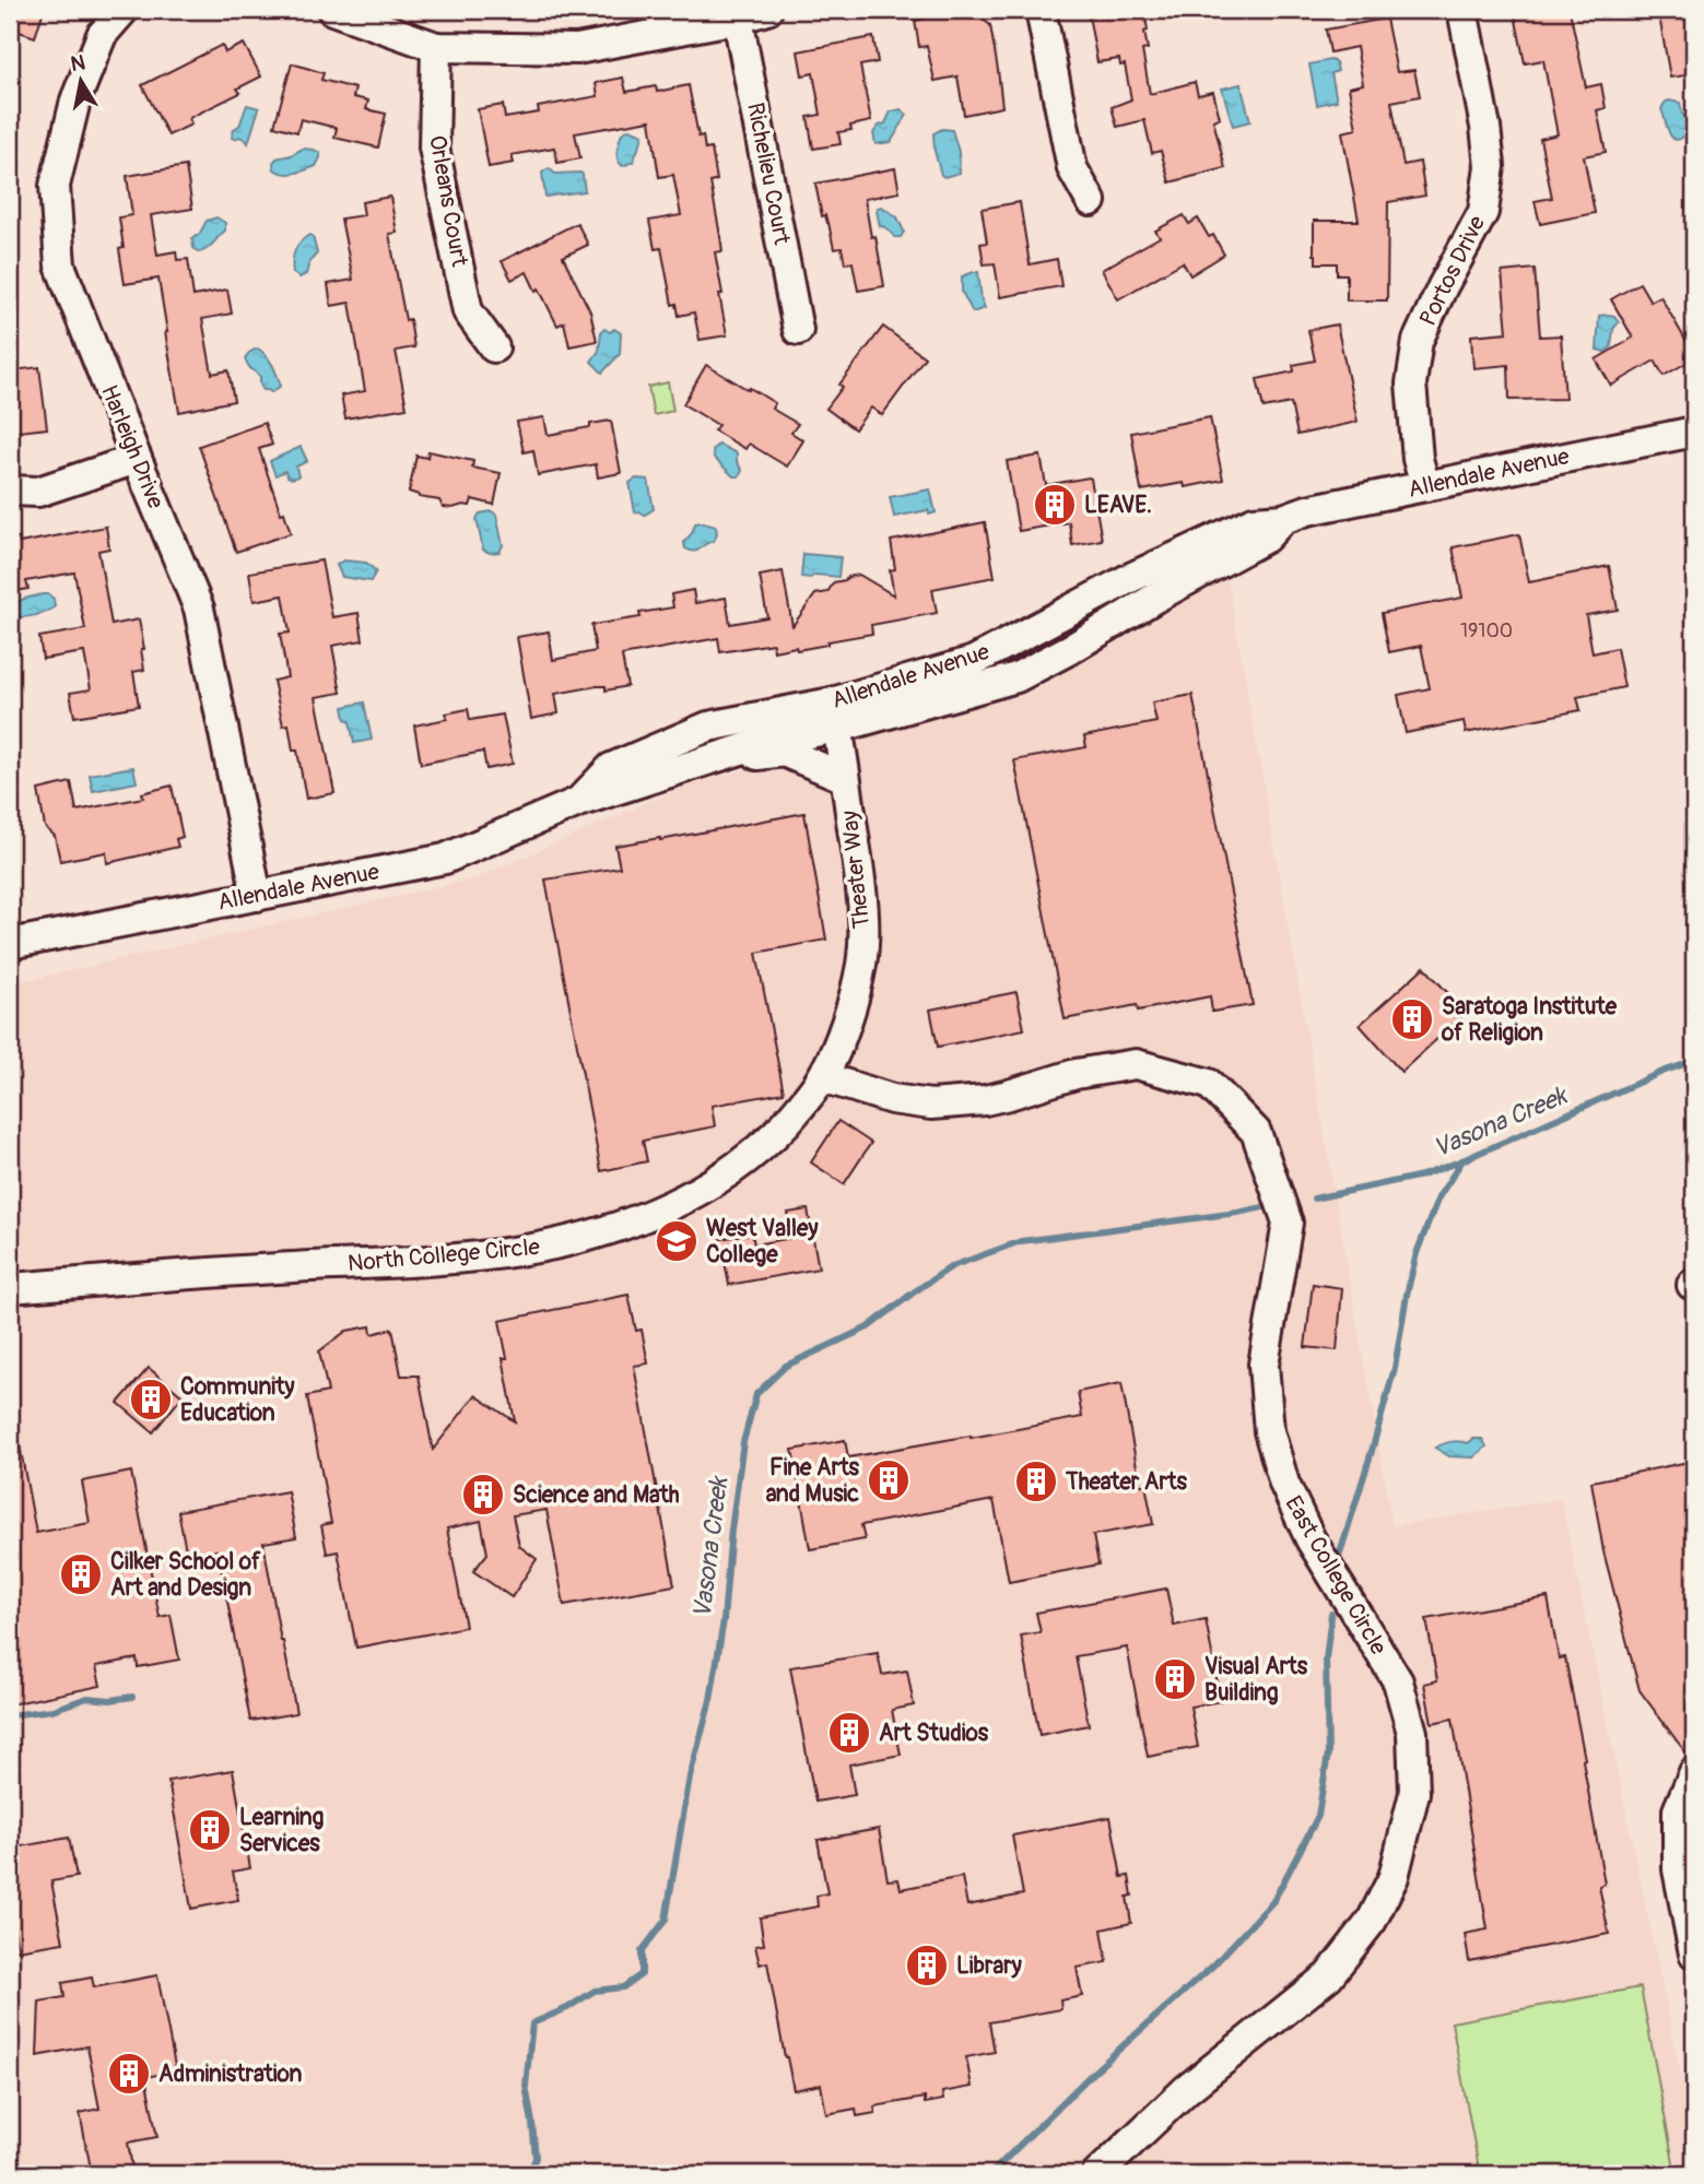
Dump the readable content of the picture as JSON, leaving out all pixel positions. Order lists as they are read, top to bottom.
{
  "streets": {
    "street": [
      "Richelieu Court",
      "Orleans Court",
      "Portos Drive",
      "Harleigh Drive",
      "Allendale Avenue",
      "Theater Way",
      "North College Circle",
      "East College Circle"
    ]
  },
  "crossings": [
    ["Portos Drive", "Allendale Avenue"],
    ["Harleigh Drive", "Allendale Avenue"],
    ["Allendale Avenue", "Theater Way"],
    ["Theater Way", "North College Circle"],
    ["Theater Way", "East College Circle"],
    ["North College Circle", "East College Circle"]
  ],
  "water": ["Vasona Creek"],
  "places": {
    "building": [
      "LEAVE.",
      "Saratoga Institute of Religion",
      "Community Education",
      "Fine Arts and Music",
      "Theater Arts",
      "Science and Math",
      "Cilker School of Art and Design",
      "Visual Arts Building",
      "Art Studios",
      "Learning Services",
      "Library",
      "Administration"
    ],
    "school or university": ["West Valley College"]
  },
  "house_numbers": ["19100"],
  "north": "top"
}
